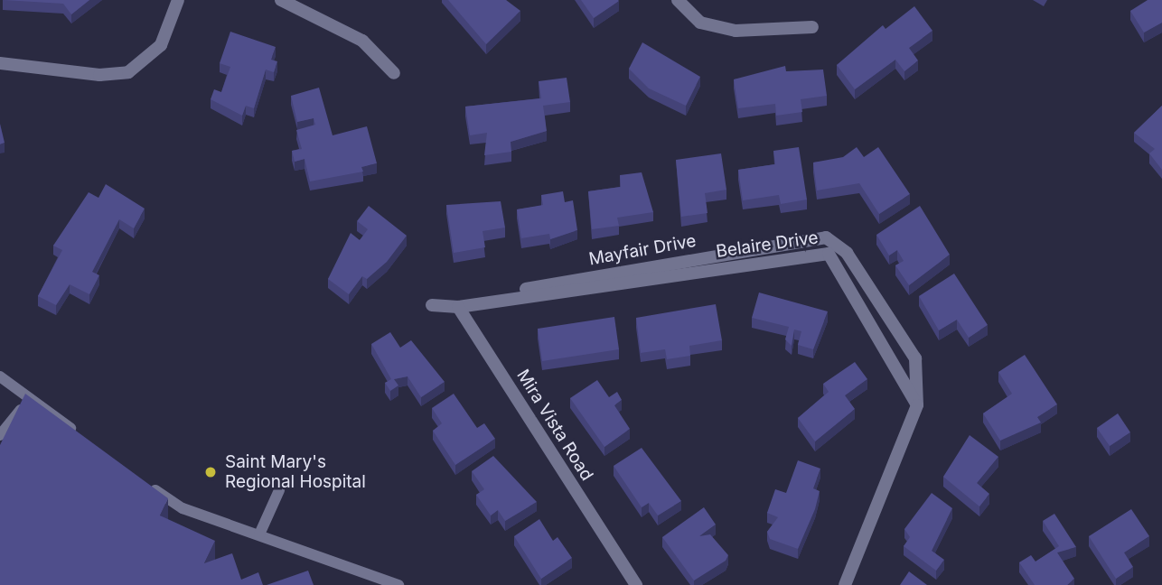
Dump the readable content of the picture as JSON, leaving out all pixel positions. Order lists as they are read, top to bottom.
{
  "streets": {
    "street": ["Belaire Drive", "Mayfair Drive", "Mira Vista Road"]
  },
  "crossings": [
    ["Belaire Drive", "Mayfair Drive"],
    ["Belaire Drive", "Mira Vista Road"],
    ["Mayfair Drive", "Mira Vista Road"]
  ],
  "places": ["Saint Mary's Regional Hospital"]
}
